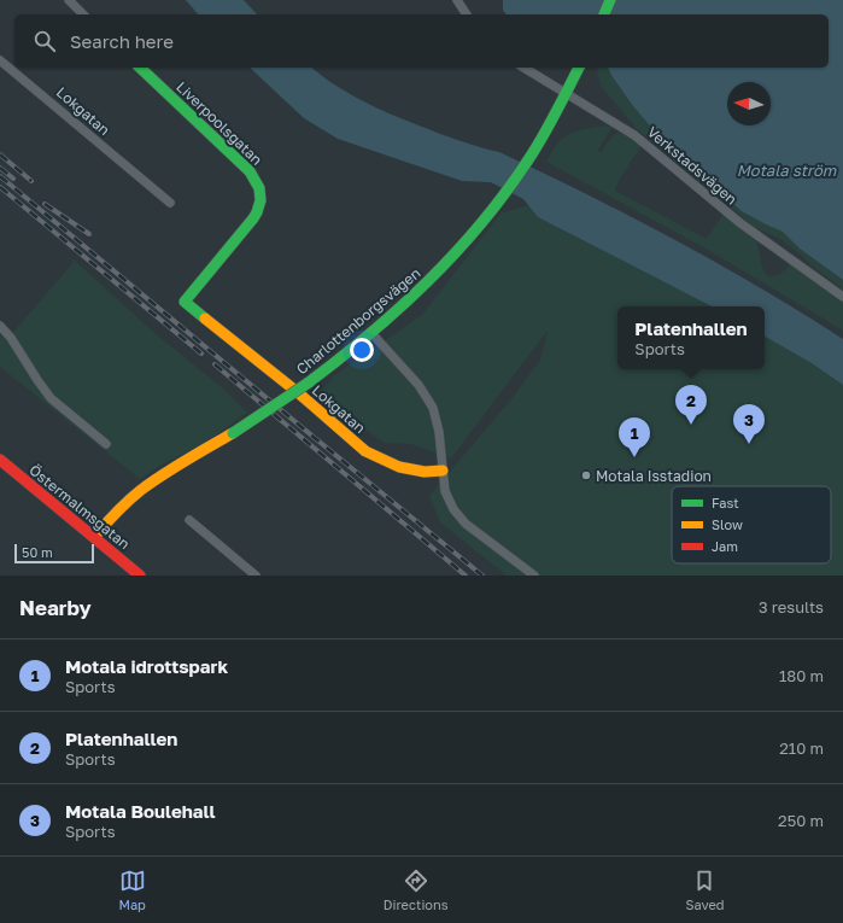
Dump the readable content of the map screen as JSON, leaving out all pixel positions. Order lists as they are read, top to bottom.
{
  "streets": {
    "main road": [
      "Lokgatan",
      "Liverpoolsgatan",
      "Charlottenborgsvägen",
      "Östermalmsgatan"
    ],
    "street": ["Verkstadsvägen"]
  },
  "crossings": [
    ["Lokgatan", "Liverpoolsgatan"],
    ["Verkstadsvägen", "Charlottenborgsvägen"],
    ["Charlottenborgsvägen", "Östermalmsgatan"]
  ],
  "water": ["Motala ström"],
  "places": ["Motala Isstadion"],
  "legend": ["Fast", "Slow", "Jam"],
  "scale_bar": "50 m",
  "north": "left",
  "page": {
    "search": "Search here",
    "popup": ["Platenhallen", "Sports"],
    "pins": ["2", "3", "1"],
    "scale": "50 m",
    "heading": ["Nearby", "3 results"],
    "list": [
      {
        "mark": "1",
        "name": "Motala idrottspark",
        "note": "Sports",
        "value": "180 m"
      },
      {
        "mark": "2",
        "name": "Platenhallen",
        "note": "Sports",
        "value": "210 m"
      },
      {
        "mark": "3",
        "name": "Motala Boulehall",
        "note": "Sports",
        "value": "250 m"
      }
    ],
    "nav": ["Map", "Directions", "Saved"]
  }
}
